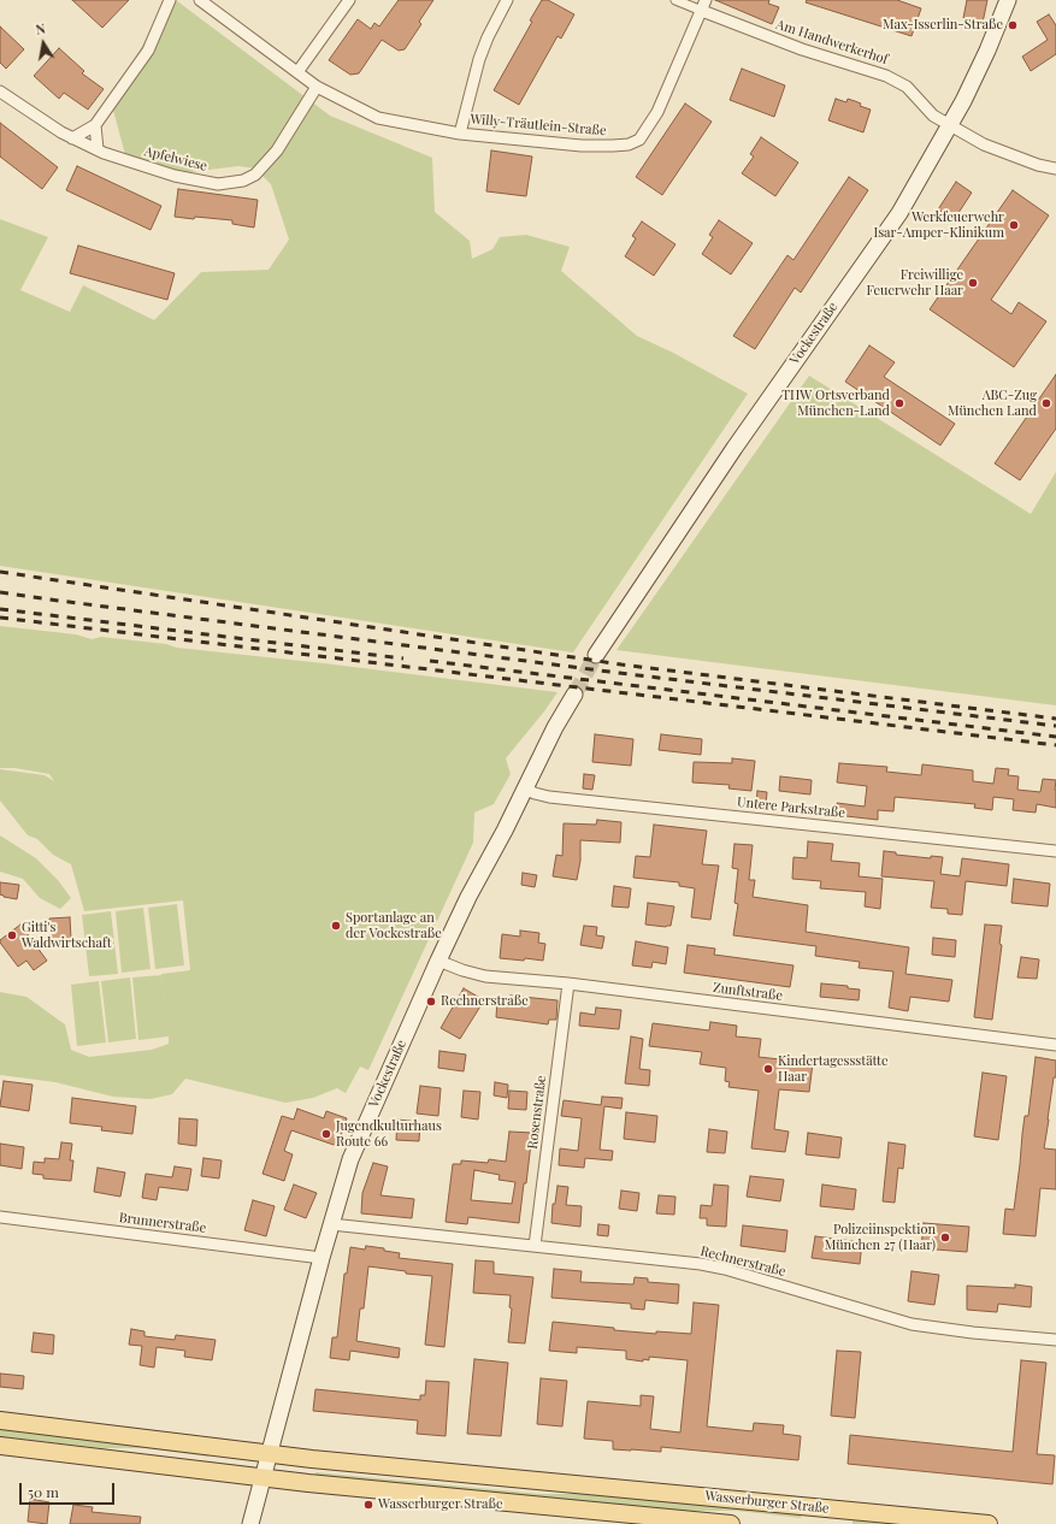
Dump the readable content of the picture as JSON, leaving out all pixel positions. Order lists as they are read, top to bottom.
{
  "streets": {
    "main road": ["Vockestraße", "Wasserburger Straße"],
    "street": [
      "Am Handwerkerhof",
      "Willy-Träutlein-Straße",
      "Apfelwiese",
      "Untere Parkstraße",
      "Zunftstraße",
      "Rosenstraße",
      "Brunnerstraße",
      "Rechnerstraße"
    ]
  },
  "crossings": [
    ["Am Handwerkerhof", "Willy-Träutlein-Straße"],
    ["Am Handwerkerhof", "Vockestraße"],
    ["Vockestraße", "Untere Parkstraße"],
    ["Vockestraße", "Zunftstraße"],
    ["Vockestraße", "Brunnerstraße"],
    ["Vockestraße", "Rechnerstraße"],
    ["Vockestraße", "Wasserburger Straße"],
    ["Zunftstraße", "Rosenstraße"],
    ["Rosenstraße", "Rechnerstraße"]
  ],
  "places": [
    "Max-Isserlin-Straße",
    "Werkfeuerwehr Isar-Amper-Klinikum",
    "Freiwillige Feuerwehr Haar",
    "THW Ortsverband München-Land",
    "ABC-Zug München Land",
    "Sportanlage an der Vockestraße",
    "Gitti's Waldwirtschaft",
    "Rechnerstraße",
    "Kindertagessstätte Haar",
    "Jugendkulturhaus Route 66",
    "Polizeiinspektion München 27 (Haar)",
    "Wasserburger Straße"
  ],
  "scale_bar": "50 m",
  "north": "top"
}
